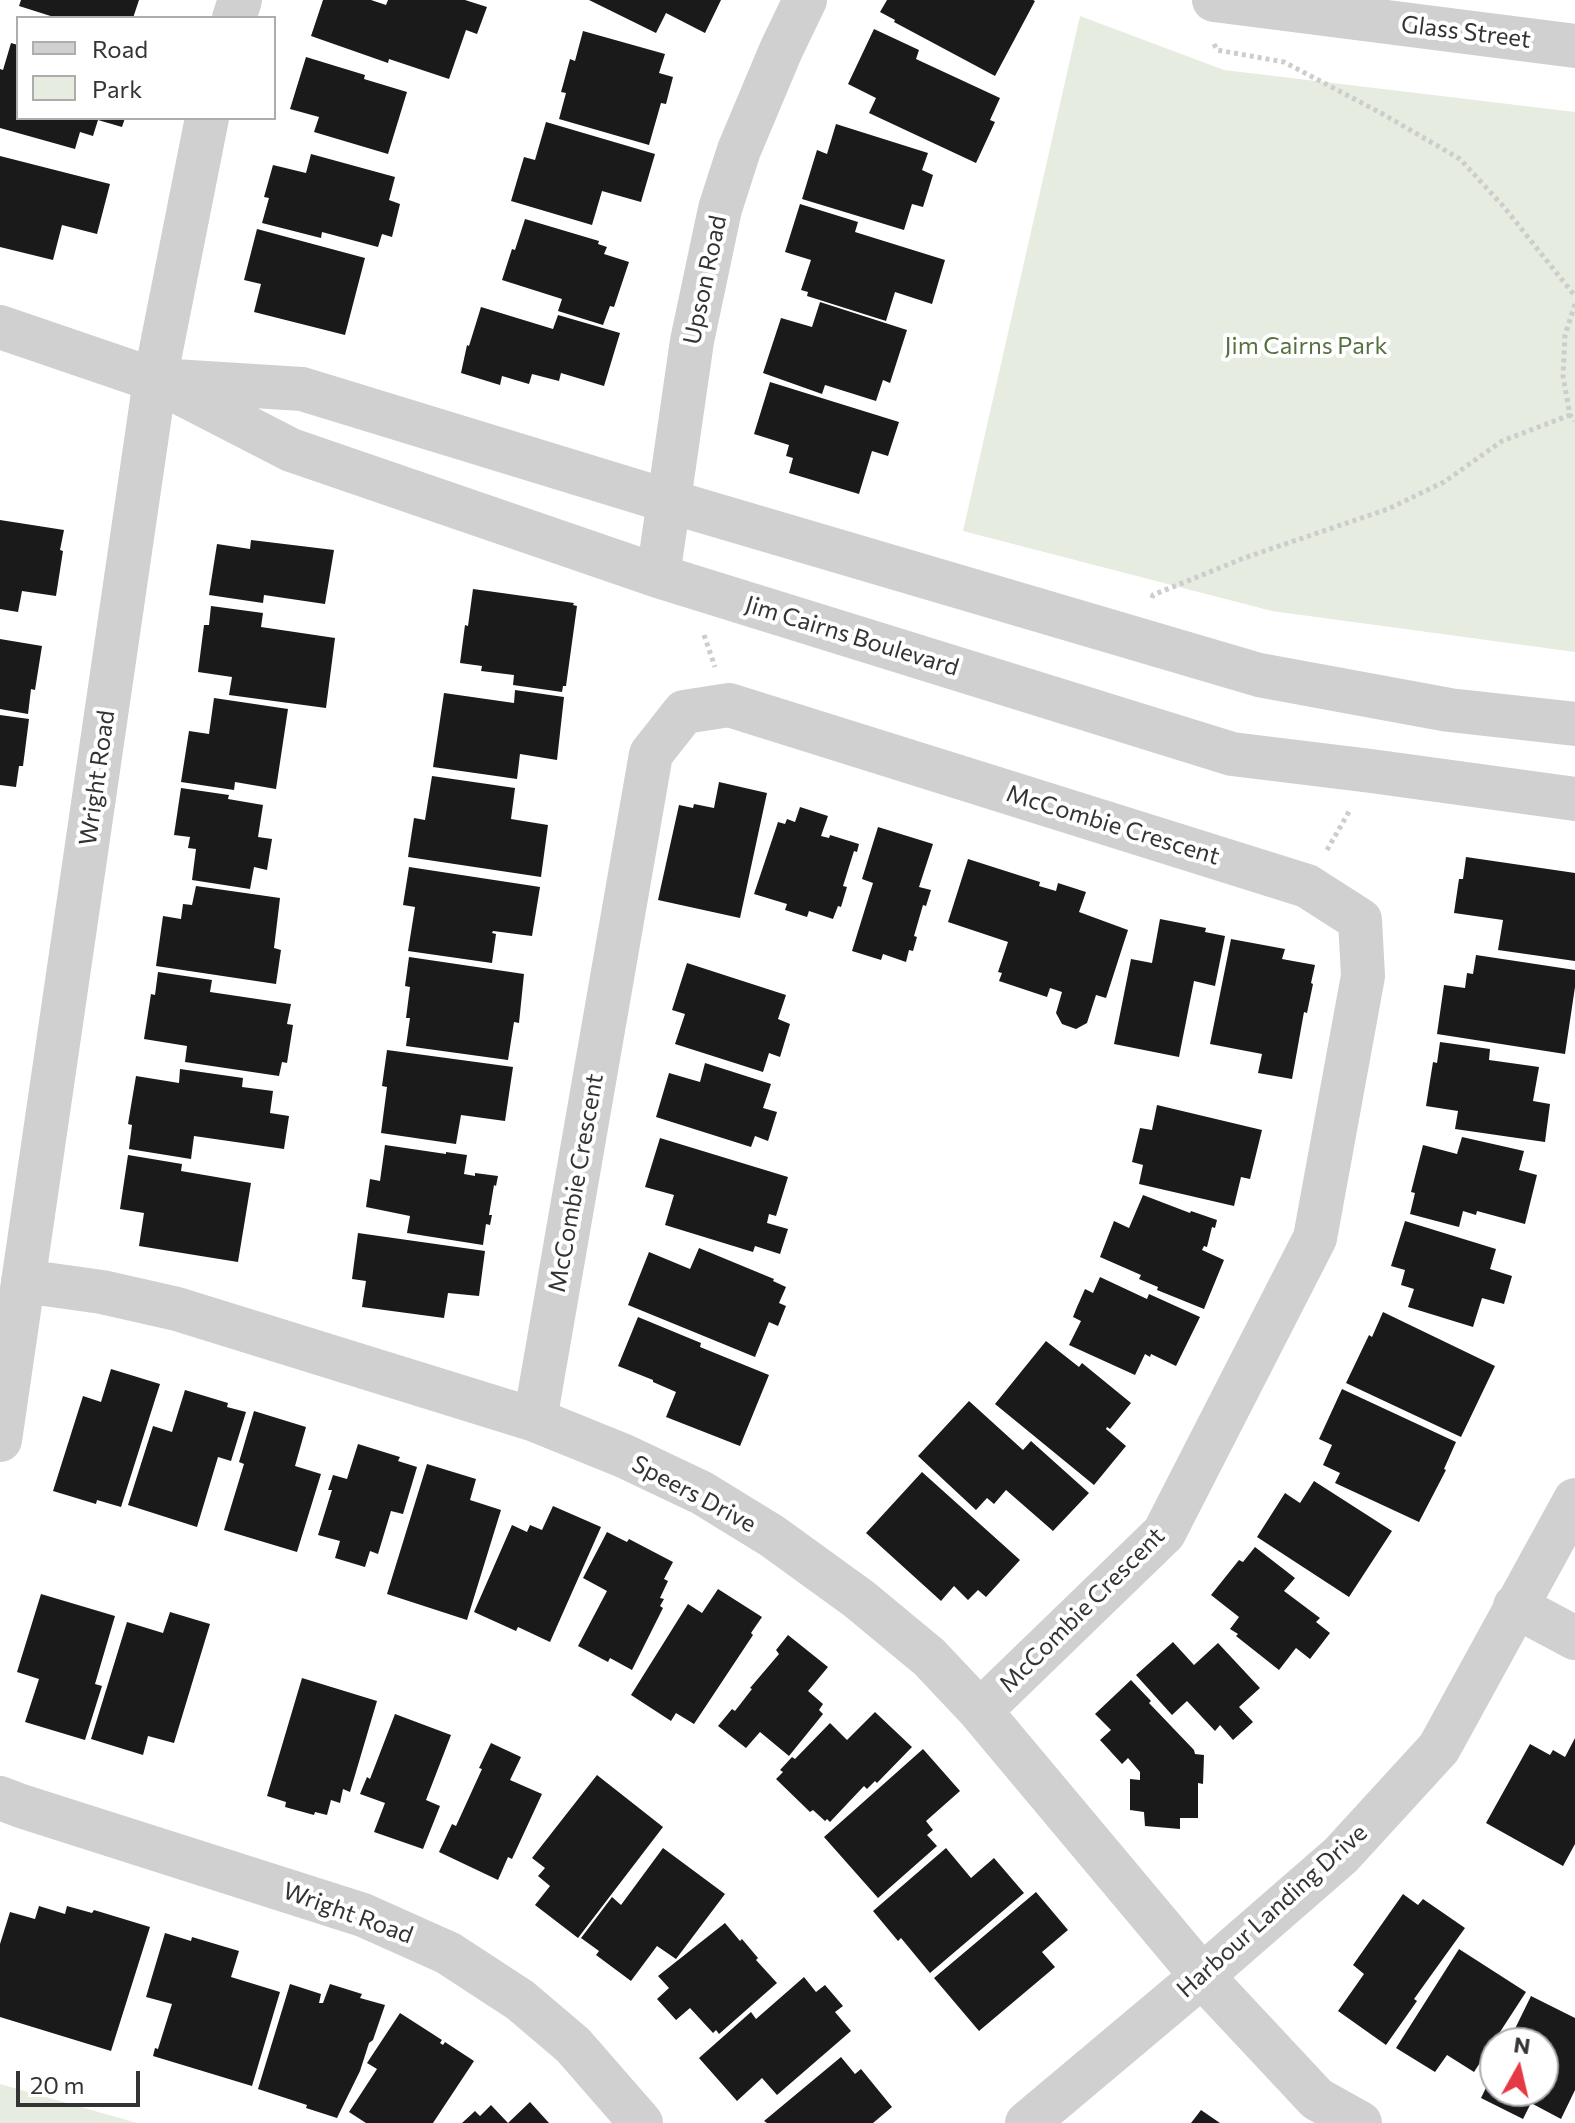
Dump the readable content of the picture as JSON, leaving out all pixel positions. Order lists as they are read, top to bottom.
{
  "streets": {
    "street": [
      "Glass Street",
      "Upson Road",
      "Jim Cairns Boulevard",
      "Wright Road",
      "McCombie Crescent",
      "Speers Drive",
      "Harbour Landing Drive"
    ]
  },
  "crossings": [
    ["Upson Road", "Jim Cairns Boulevard"],
    ["Jim Cairns Boulevard", "Wright Road"],
    ["Wright Road", "Speers Drive"],
    ["McCombie Crescent", "Speers Drive"],
    ["Speers Drive", "Harbour Landing Drive"]
  ],
  "parks": ["Jim Cairns Park"],
  "legend": ["Road", "Park"],
  "scale_bar": "20 m",
  "north": "top"
}
